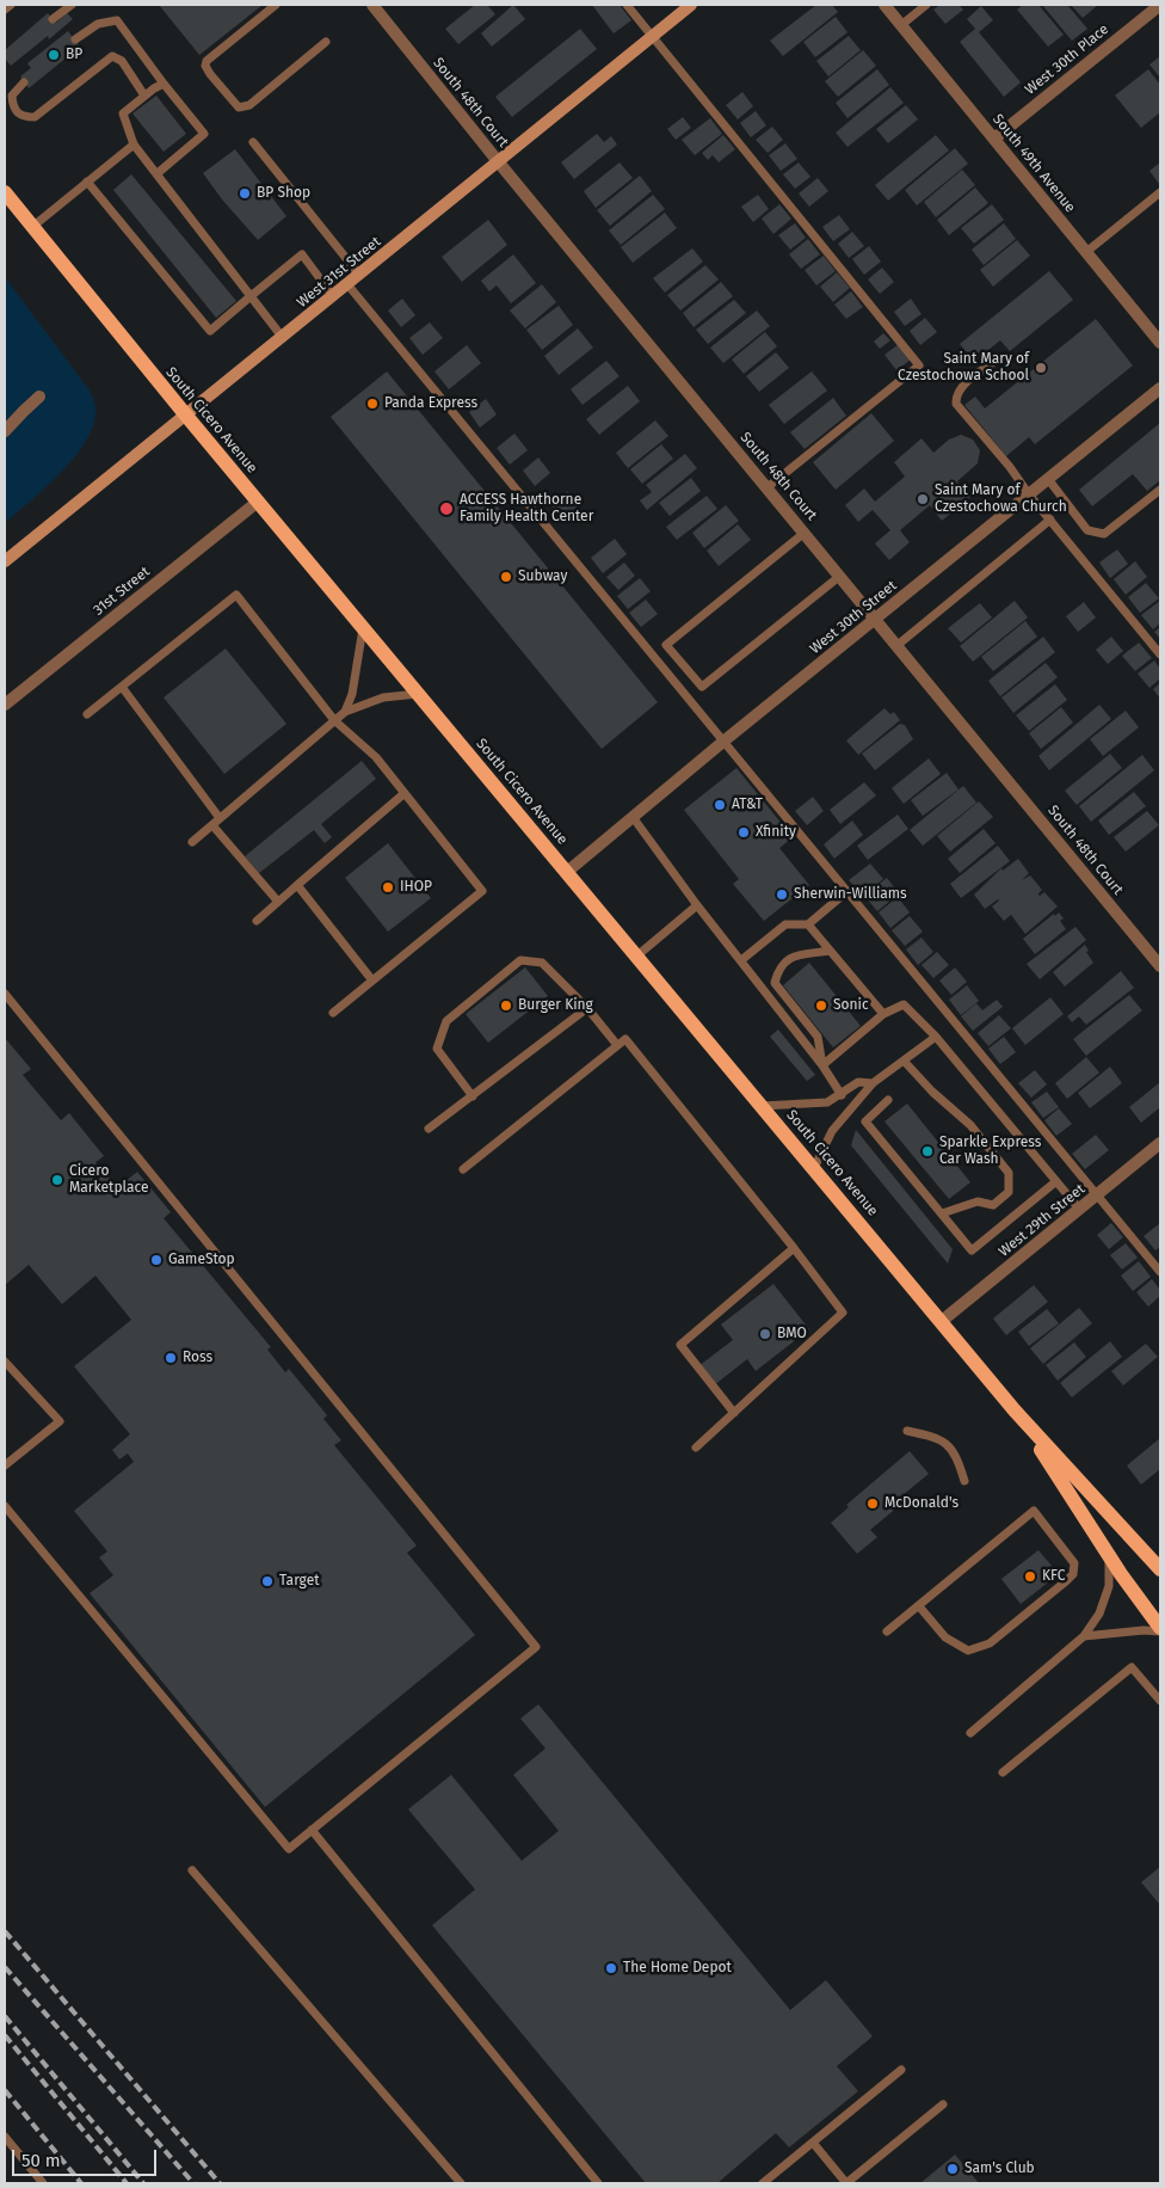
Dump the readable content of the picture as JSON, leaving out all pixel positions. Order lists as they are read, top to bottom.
{
  "streets": {
    "main road": ["West 31st Street", "South Cicero Avenue"],
    "street": [
      "West 30th Place",
      "South 48th Court",
      "South 49th Avenue",
      "31st Street",
      "West 30th Street",
      "West 29th Street"
    ]
  },
  "crossings": [
    ["West 30th Place", "South 49th Avenue"],
    ["South 48th Court", "West 31st Street"],
    ["South 48th Court", "West 30th Street"],
    ["West 31st Street", "South Cicero Avenue"],
    ["South Cicero Avenue", "31st Street"],
    ["South Cicero Avenue", "West 30th Street"],
    ["South Cicero Avenue", "West 29th Street"]
  ],
  "places": [
    "BP",
    "BP Shop",
    "Saint Mary of Czestochowa School",
    "Panda Express",
    "Saint Mary of Czestochowa Church",
    "ACCESS Hawthorne Family Health Center",
    "Subway",
    "AT&T",
    "Xfinity",
    "IHOP",
    "Sherwin-Williams",
    "Burger King",
    "Sonic",
    "Sparkle Express Car Wash",
    "Cicero Marketplace",
    "GameStop",
    "BMO",
    "Ross",
    "McDonald's",
    "KFC",
    "Target",
    "The Home Depot",
    "Sam's Club"
  ],
  "scale_bar": "50 m"
}
